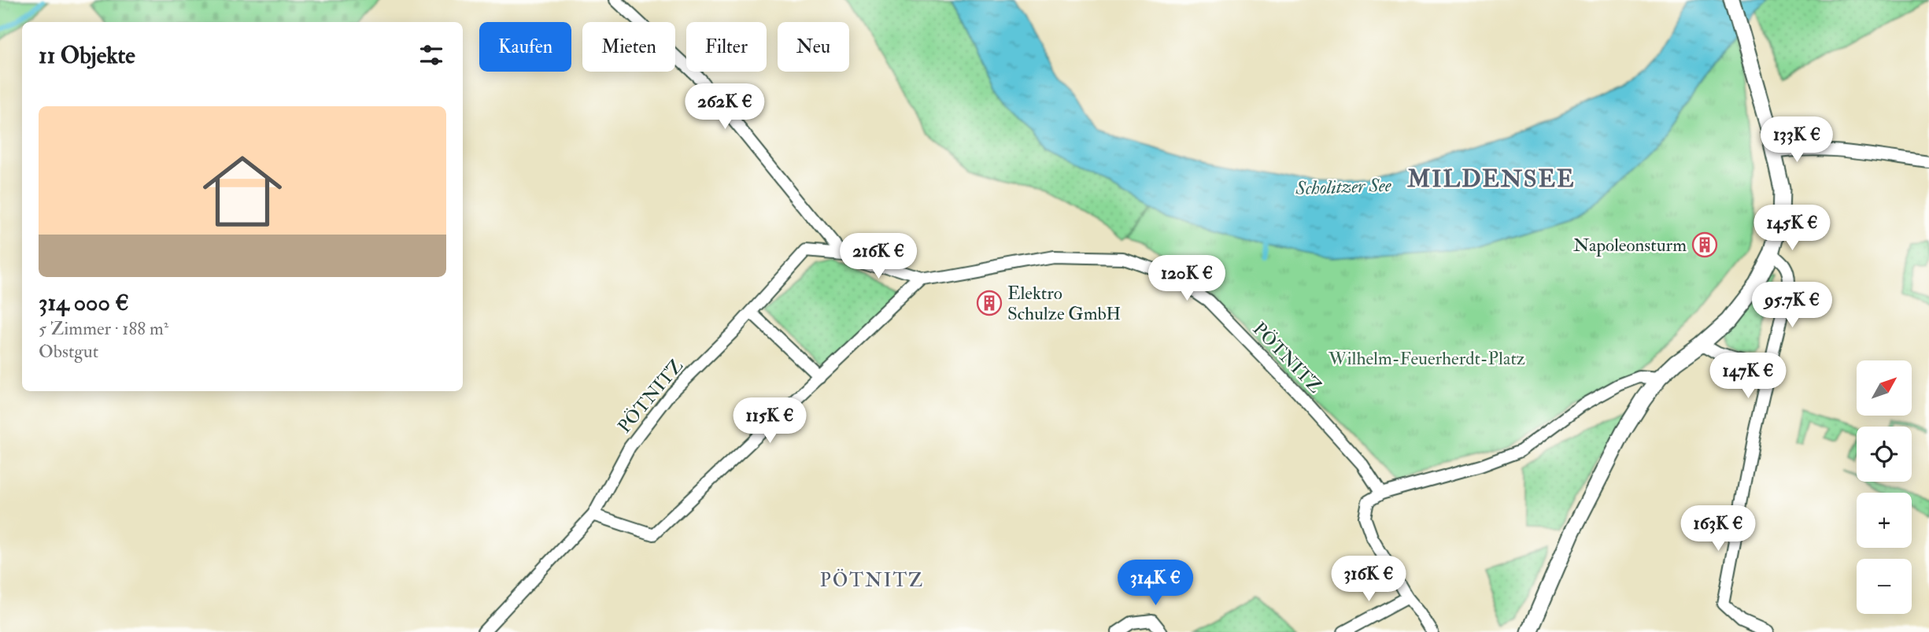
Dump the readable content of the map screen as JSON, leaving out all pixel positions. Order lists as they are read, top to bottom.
{
  "streets": {
    "street": ["PÖTNITZ"]
  },
  "districts": ["MILDENSEE", "PÖTNITZ"],
  "water": ["Scholitzer See"],
  "parks": ["Wilhelm-Feuerherdt-Platz"],
  "places": {
    "building": ["Napoleonsturm", "Elektro Schulze GmbH"]
  },
  "north": "top right",
  "page": {
    "chip": [
      "Kaufen",
      "Mieten",
      "Filter",
      "Neu"
    ],
    "heading": "11 Objekte",
    "price": [
      "262K €",
      "133K €",
      "145K €",
      "216K €",
      "120K €",
      "95.7K €",
      "147K €",
      "115K €",
      "163K €",
      "316K €",
      "314K €"
    ],
    "list": [
      {
        "name": "314 000 €",
        "note": "5 Zimmer · 188 m² · Obstgut"
      }
    ],
    "map_buttons": ["+", "−"]
  }
}
